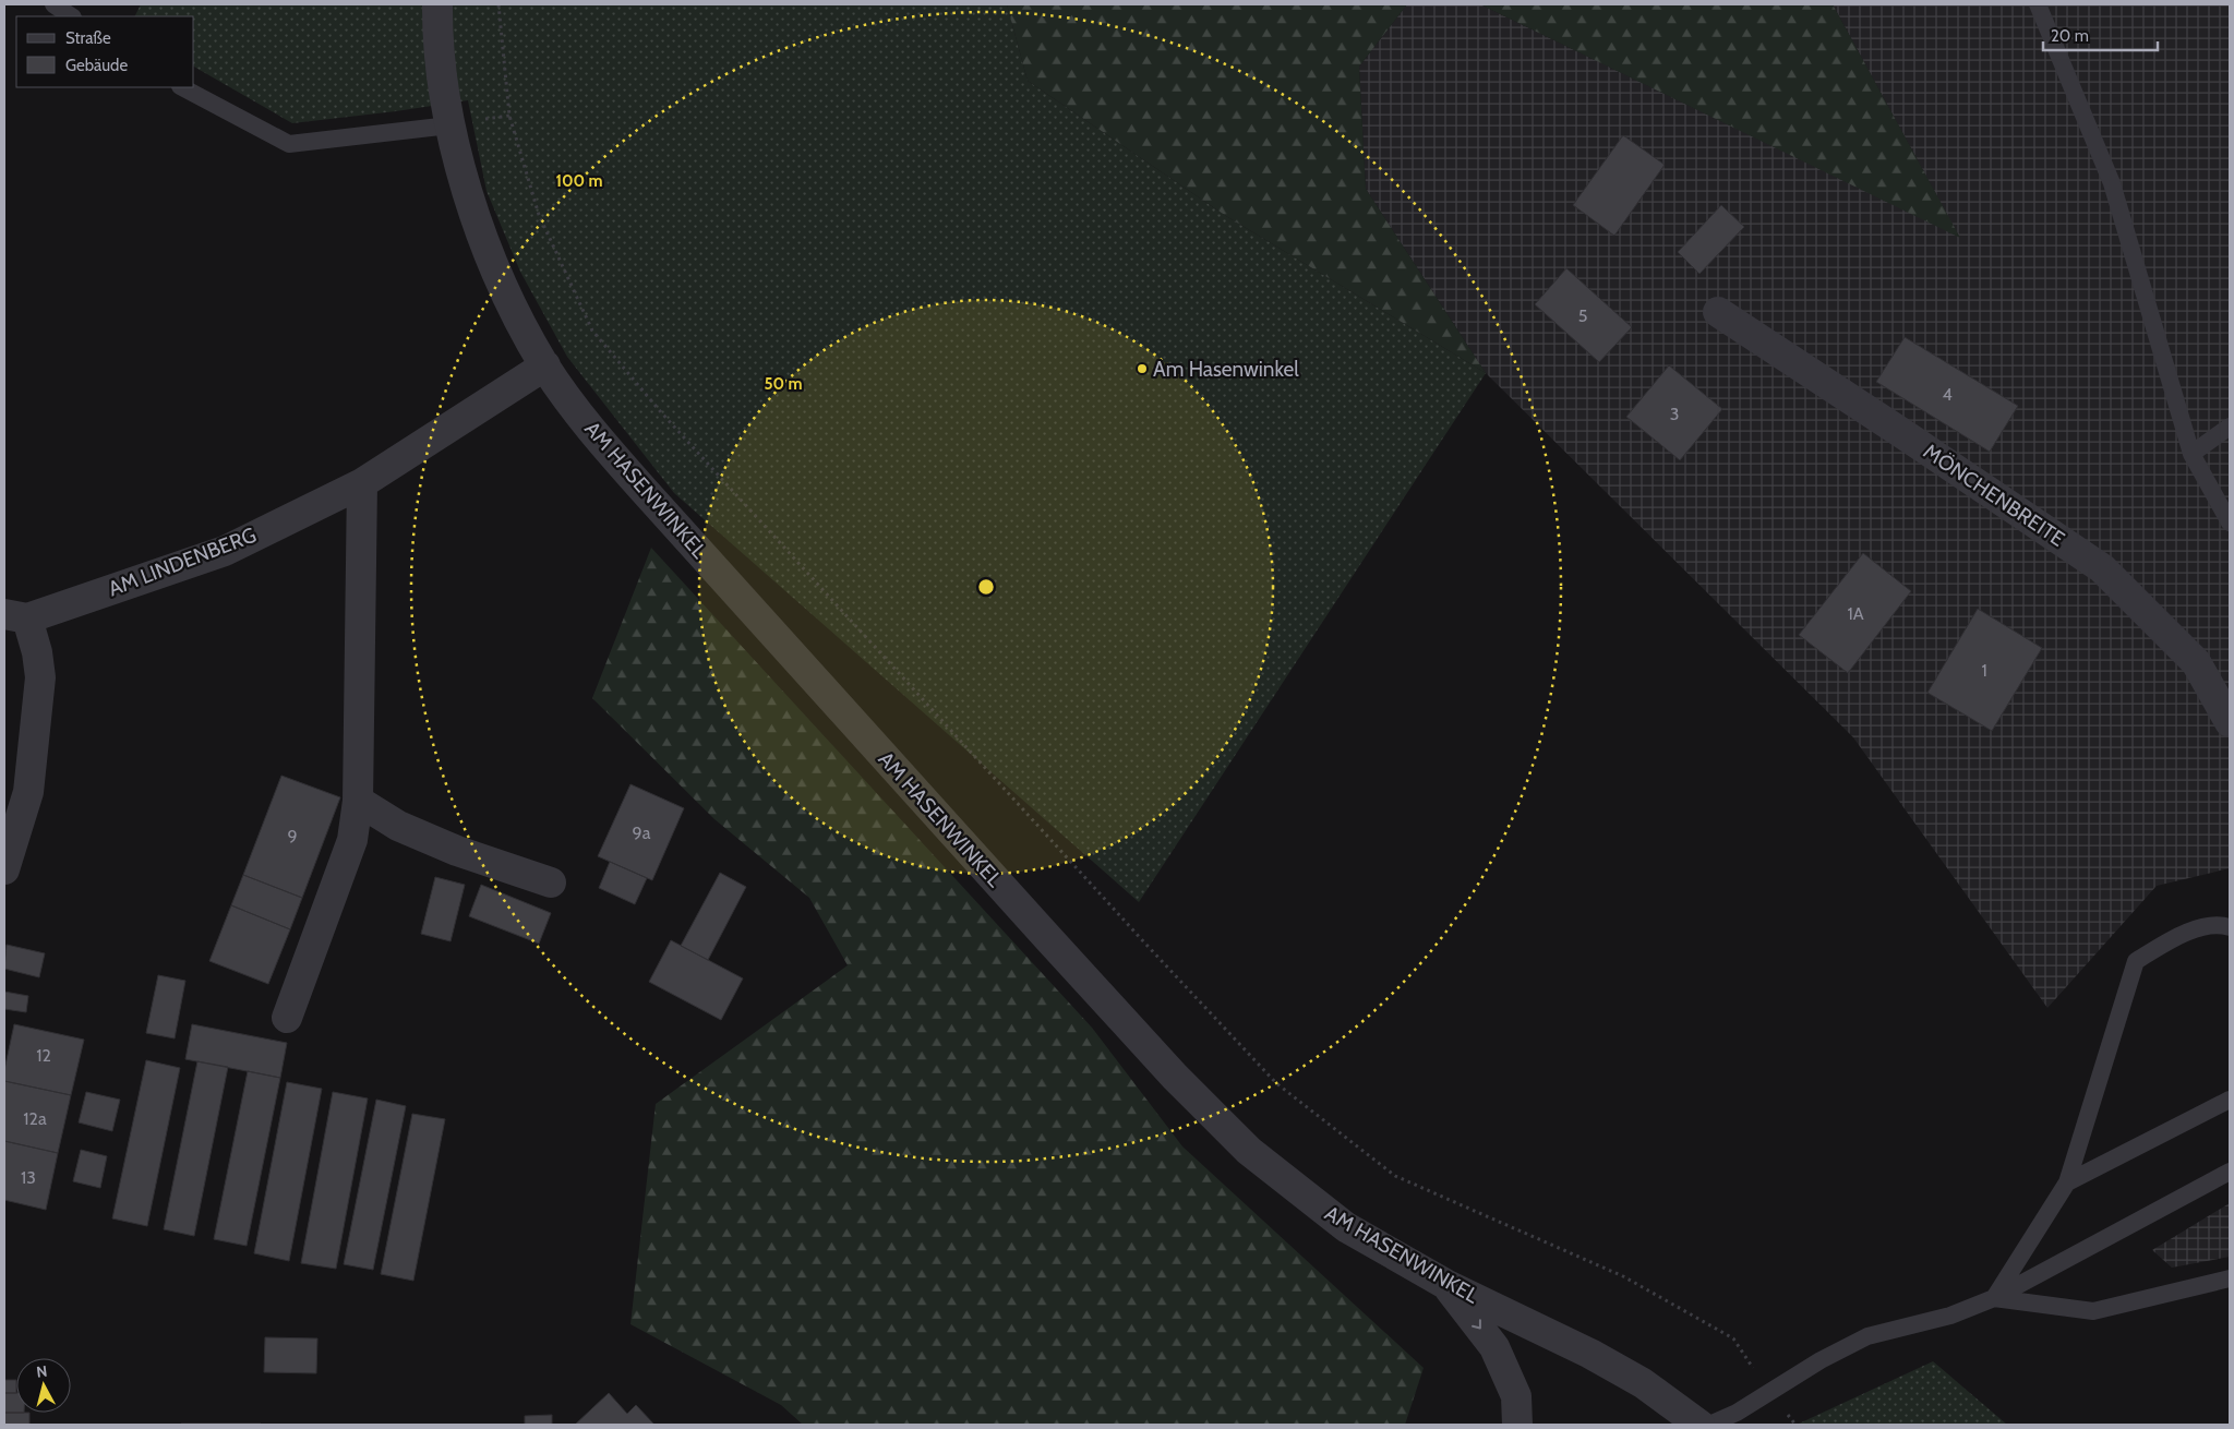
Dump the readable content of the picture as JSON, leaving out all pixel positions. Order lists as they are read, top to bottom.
{
  "streets": {
    "street": ["AM HASENWINKEL", "MÖNCHENBREITE", "AM LINDENBERG"]
  },
  "crossings": [
    ["AM HASENWINKEL", "AM LINDENBERG"]
  ],
  "places": ["Am Hasenwinkel"],
  "house_numbers": [
    "5",
    "4",
    "3",
    "1A",
    "1",
    "9a",
    "9",
    "12",
    "12a",
    "13"
  ],
  "legend": ["Straße", "Gebäude"],
  "scale_bar": "20 m",
  "north": "top",
  "rings": ["100 m", "50 m"]
}
